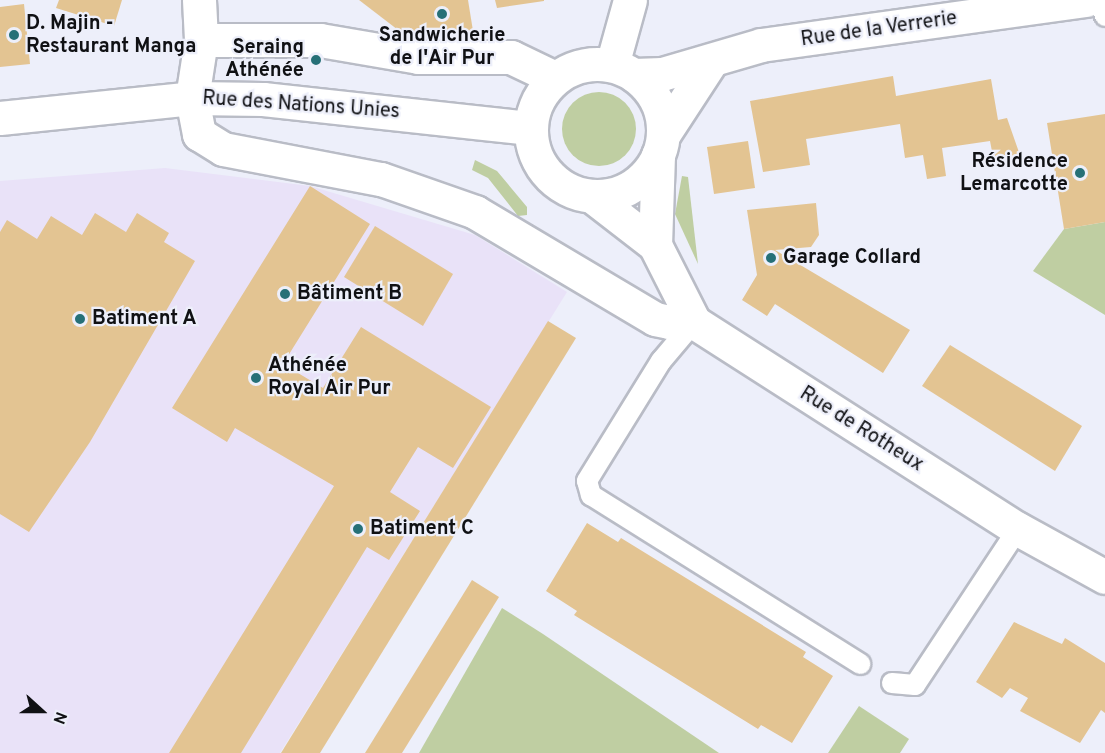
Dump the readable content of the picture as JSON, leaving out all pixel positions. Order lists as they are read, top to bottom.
{
  "streets": {
    "street": ["Rue de la Verrerie", "Rue des Nations Unies", "Rue de Rotheux"]
  },
  "crossings": [
    ["Rue de la Verrerie", "Rue des Nations Unies"]
  ],
  "places": [
    "Sandwicherie de l'Air Pur",
    "D. Majin - Restaurant Manga",
    "Seraing Athénée",
    "Résidence Lemarcotte",
    "Garage Collard",
    "Bâtiment B",
    "Batiment A",
    "Athénée Royal Air Pur",
    "Batiment C"
  ],
  "north": "right"
}
